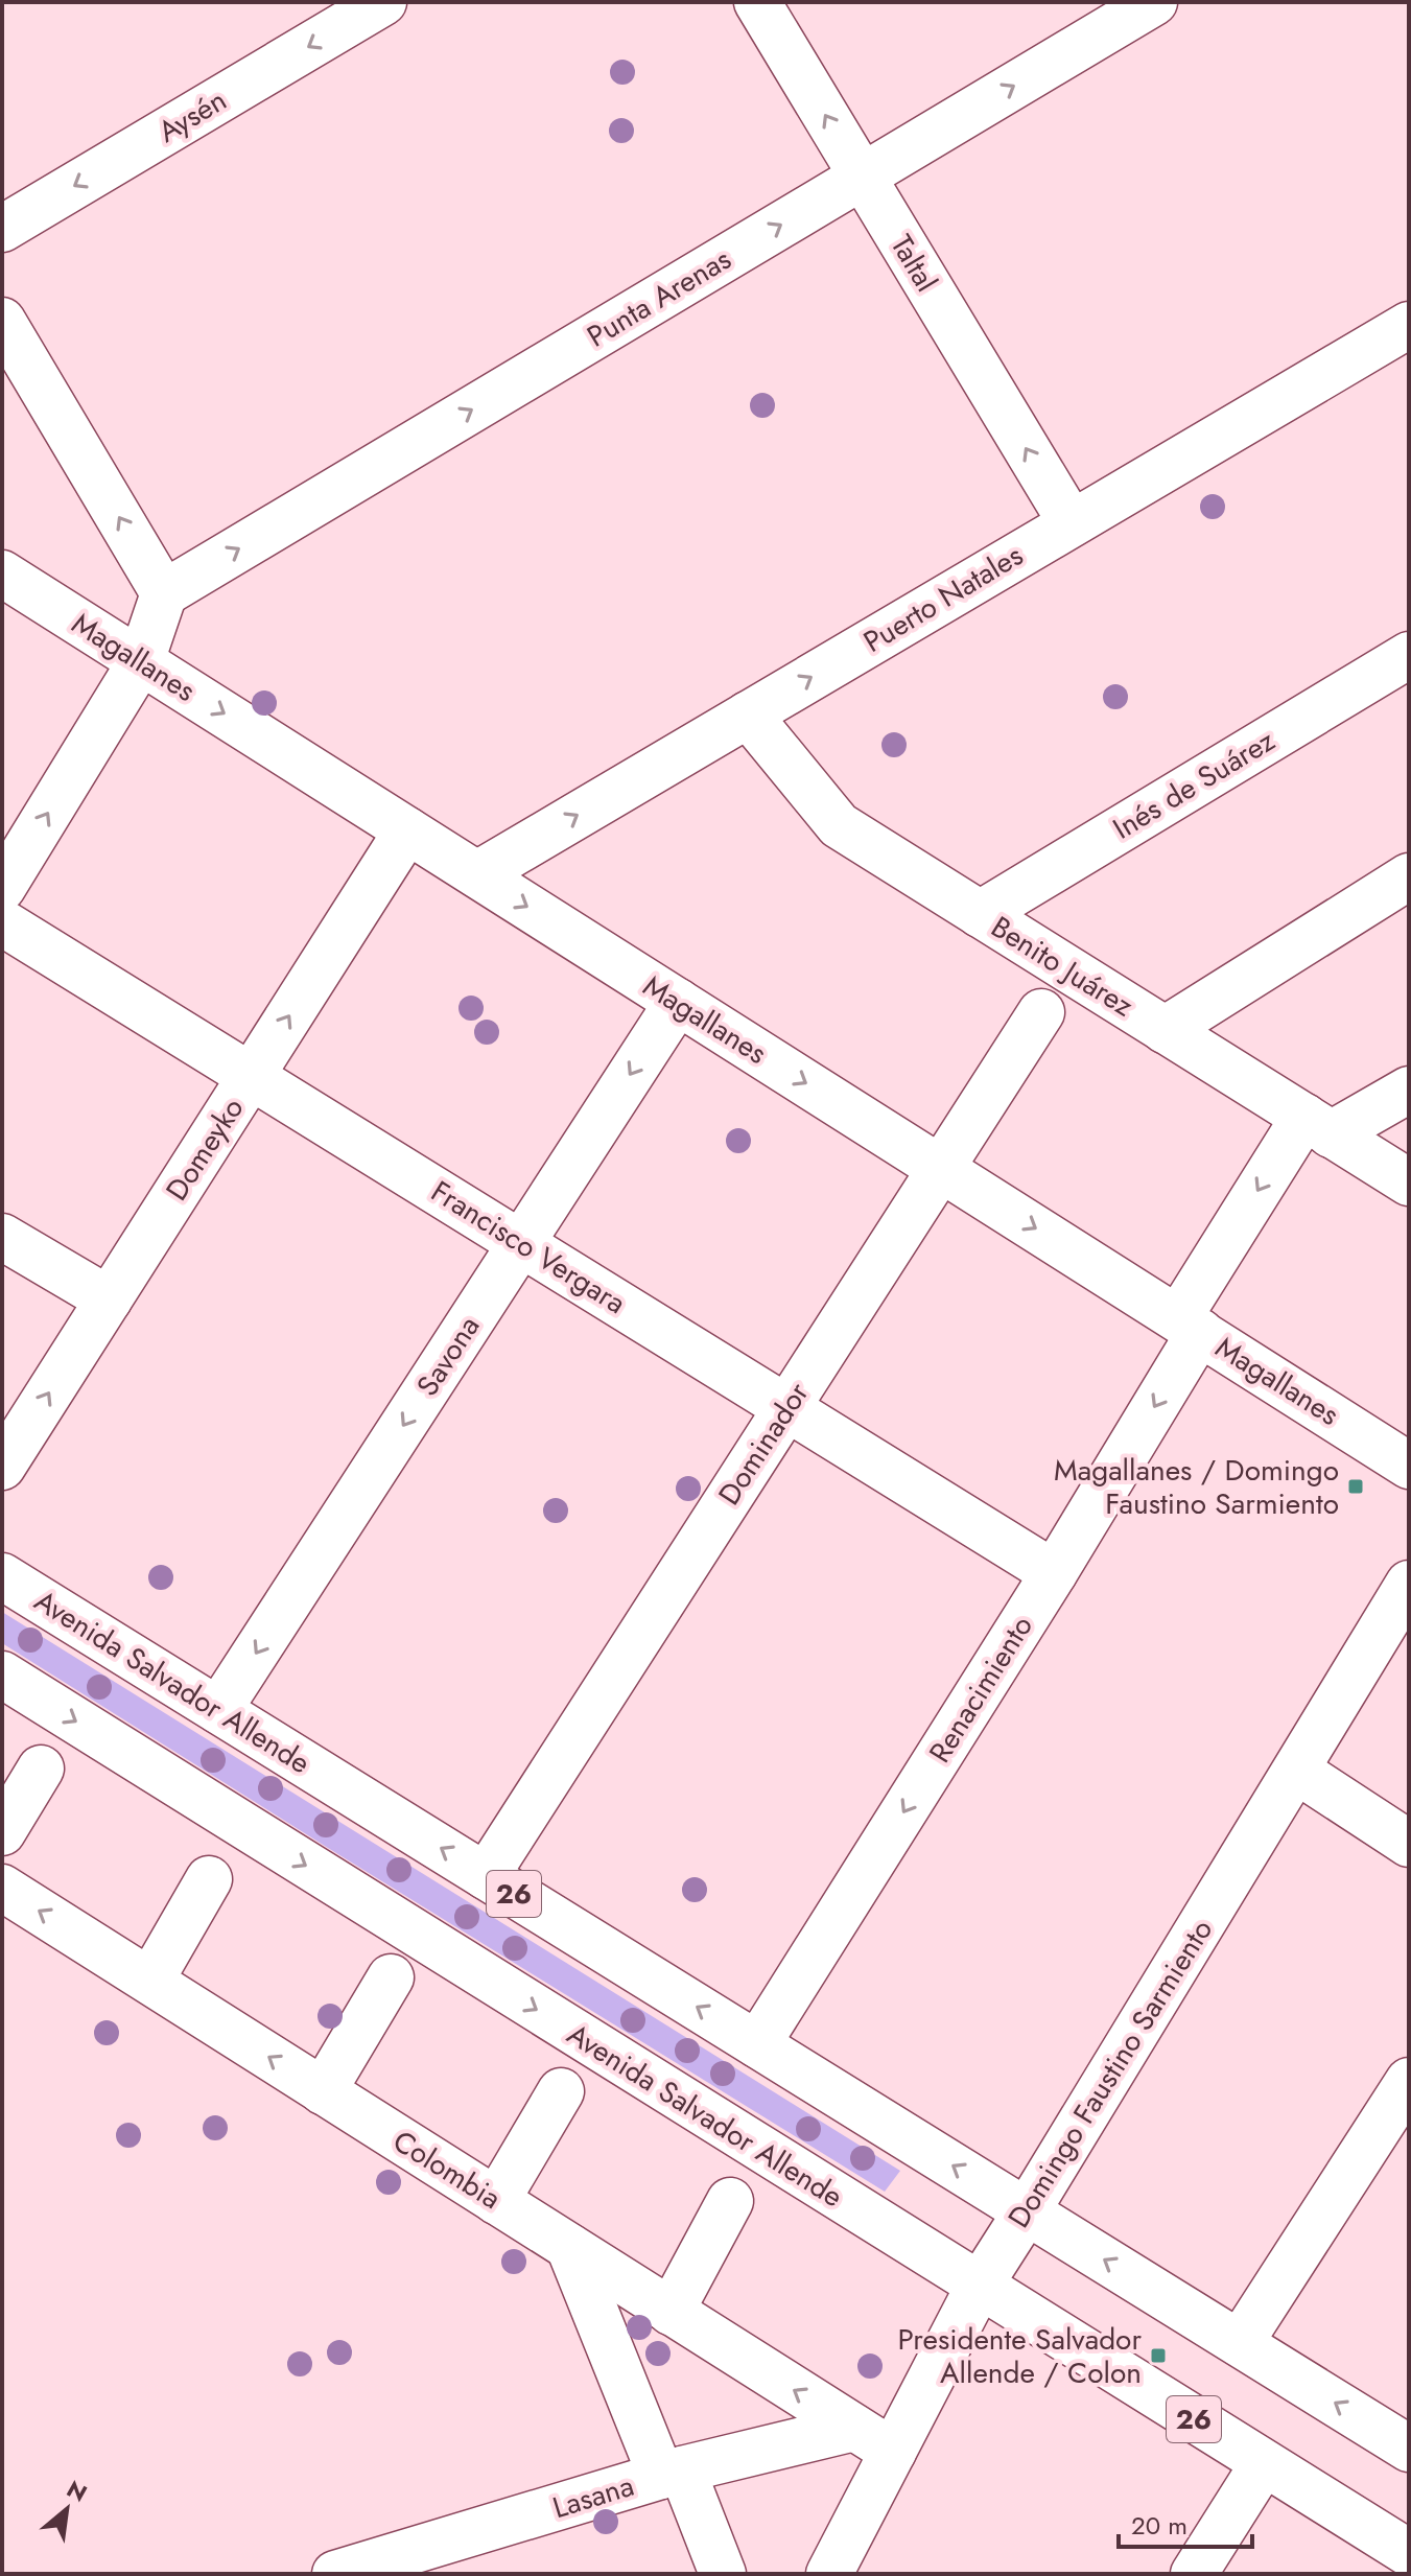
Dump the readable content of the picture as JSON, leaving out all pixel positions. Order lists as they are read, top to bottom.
{
  "streets": {
    "main road": [
      "Aysén",
      "Taltal",
      "Punta Arenas",
      "Puerto Natales",
      "Magallanes",
      "Inés de Suárez",
      "Benito Juárez",
      "Domeyko",
      "Francisco Vergara",
      "Savona",
      "Dominador",
      "Avenida Salvador Allende",
      "Renacimiento",
      "26",
      "Domingo Faustino Sarmiento",
      "Colombia",
      "Lasana"
    ]
  },
  "crossings": [
    ["Taltal", "Punta Arenas"],
    ["Taltal", "Puerto Natales"],
    ["Puerto Natales", "Magallanes"],
    ["Puerto Natales", "Benito Juárez"],
    ["Magallanes", "Domeyko"],
    ["Magallanes", "Savona"],
    ["Magallanes", "Dominador"],
    ["Magallanes", "Renacimiento"],
    ["Inés de Suárez", "Benito Juárez"],
    ["Benito Juárez", "Renacimiento"],
    ["Domeyko", "Francisco Vergara"],
    ["Francisco Vergara", "Savona"],
    ["Francisco Vergara", "Dominador"],
    ["Francisco Vergara", "Renacimiento"],
    ["Savona", "Avenida Salvador Allende"],
    ["Dominador", "Avenida Salvador Allende"],
    ["Avenida Salvador Allende", "Renacimiento"],
    ["Avenida Salvador Allende", "Domingo Faustino Sarmiento"],
    ["Domingo Faustino Sarmiento", "Colombia"],
    ["Colombia", "Lasana"]
  ],
  "one_way": [
    "Aysén",
    "Taltal",
    "Punta Arenas",
    "Puerto Natales",
    "Magallanes",
    "Savona",
    "Renacimiento",
    "Colombia"
  ],
  "places": {
    "transit": ["Magallanes / Domingo Faustino Sarmiento", "Presidente Salvador Allende / Colon"]
  },
  "scale_bar": "20 m",
  "north": "top right"
}
